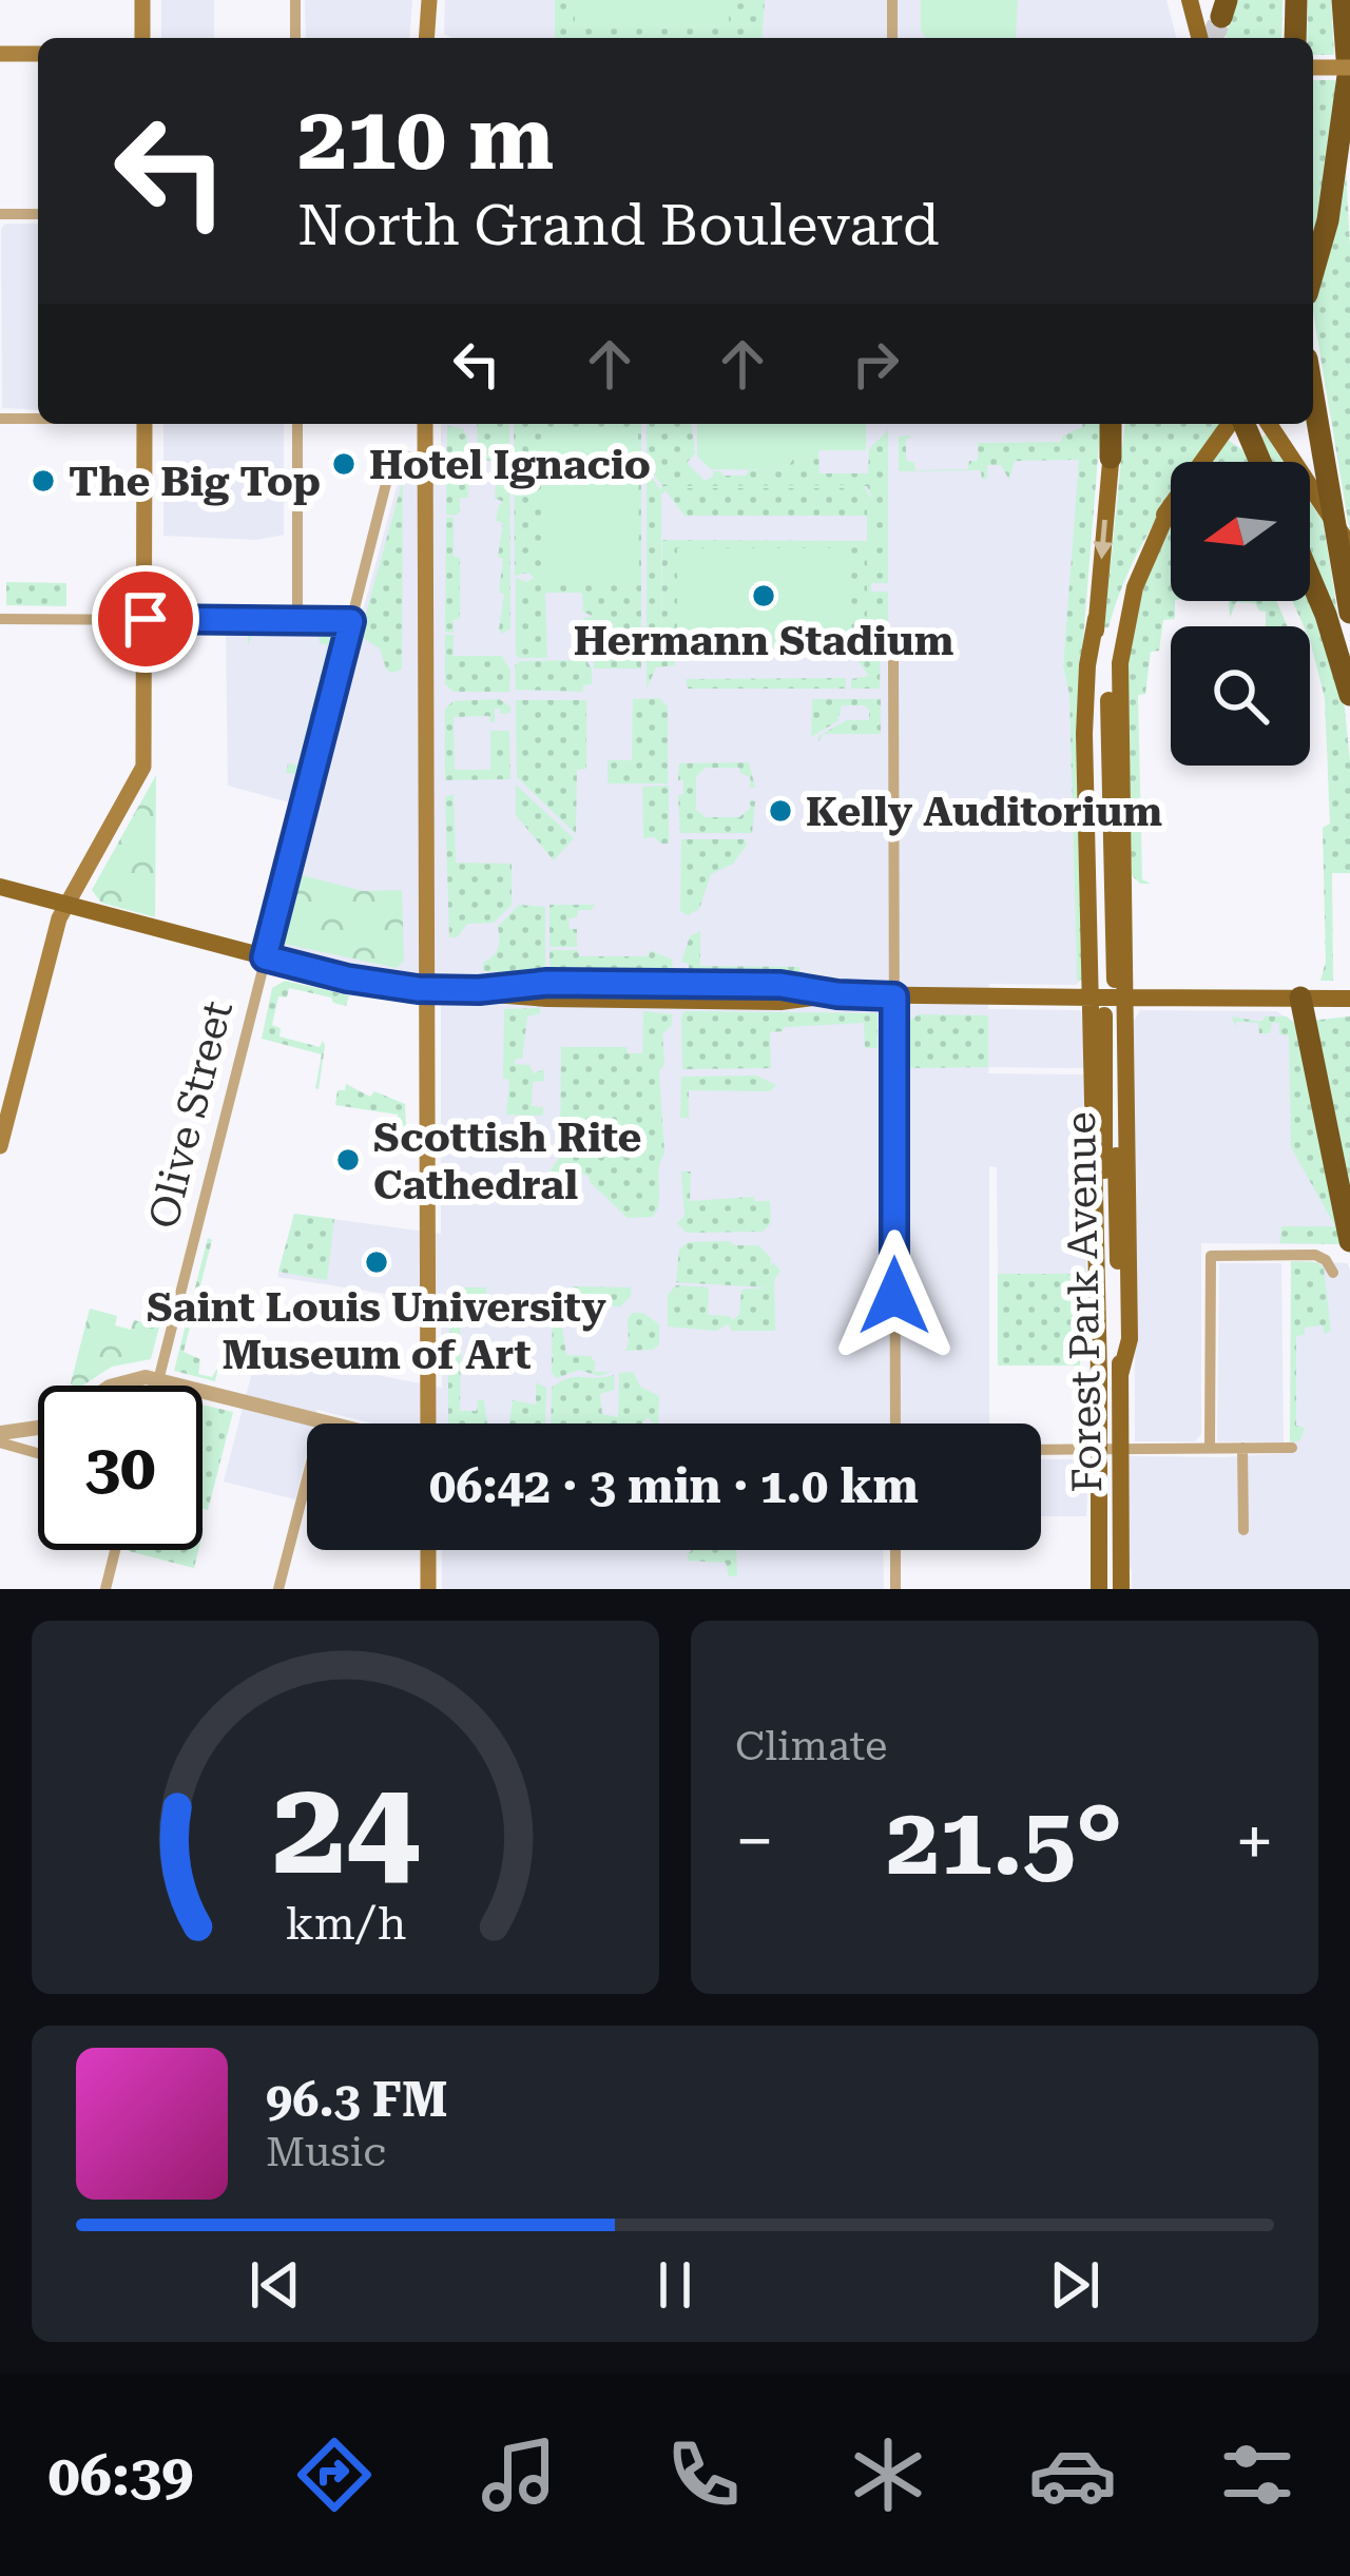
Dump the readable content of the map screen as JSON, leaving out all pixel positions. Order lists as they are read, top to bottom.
{
  "streets": {
    "main road": ["Forest Park Avenue"],
    "street": ["Olive Street"]
  },
  "places": [
    "Hotel Ignacio",
    "The Big Top",
    "Hermann Stadium",
    "Kelly Auditorium",
    "Scottish Rite Cathedral",
    "Saint Louis University Museum of Art"
  ],
  "north": "left",
  "page": {
    "turn": ["210 m", "North Grand Boulevard"],
    "limit": "30",
    "trip": "06:42 · 3 min · 1.0 km",
    "tile": "Climate",
    "heat": ["−", "21.5°", "+"],
    "song": ["96.3 FM", "Music"],
    "tabs": "06:39",
    "gauge": ["24", "km/h"]
  }
}
